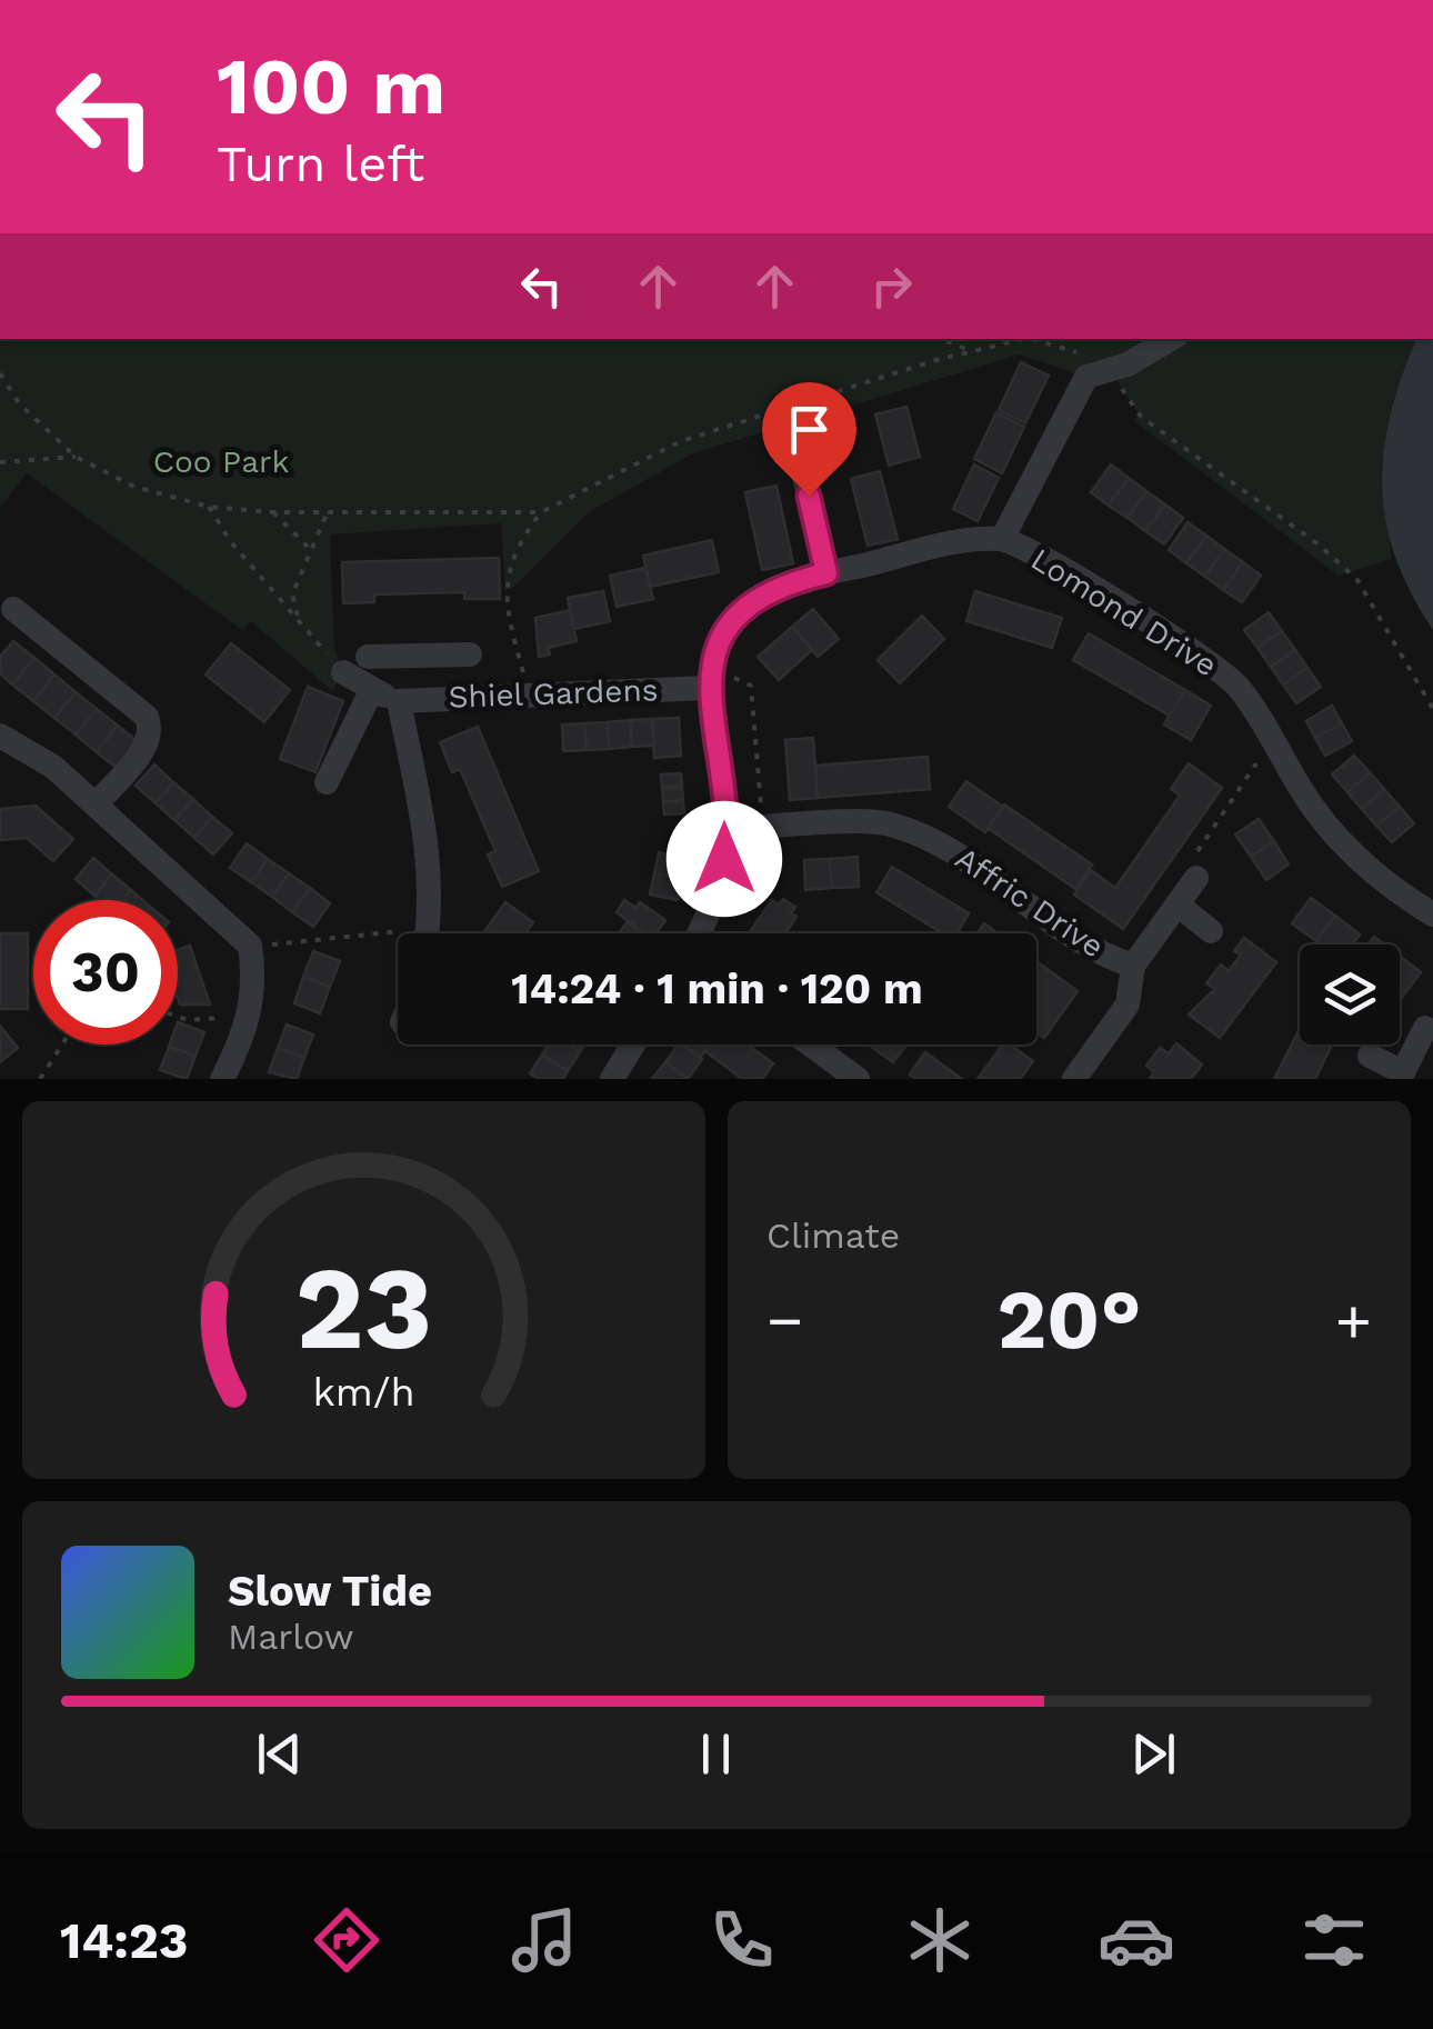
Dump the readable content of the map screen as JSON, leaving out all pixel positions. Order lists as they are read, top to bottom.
{
  "streets": {
    "street": ["Lomond Drive", "Shiel Gardens", "Affric Drive"]
  },
  "crossings": [
    ["Lomond Drive", "Shiel Gardens"],
    ["Lomond Drive", "Affric Drive"]
  ],
  "parks": ["Coo Park"],
  "page": {
    "turn": ["100 m", "Turn left"],
    "limit": "30",
    "trip": "14:24 · 1 min · 120 m",
    "tile": "Climate",
    "heat": ["−", "20°", "+"],
    "song": ["Slow Tide", "Marlow"],
    "tabs": "14:23",
    "gauge": ["23", "km/h"]
  }
}
